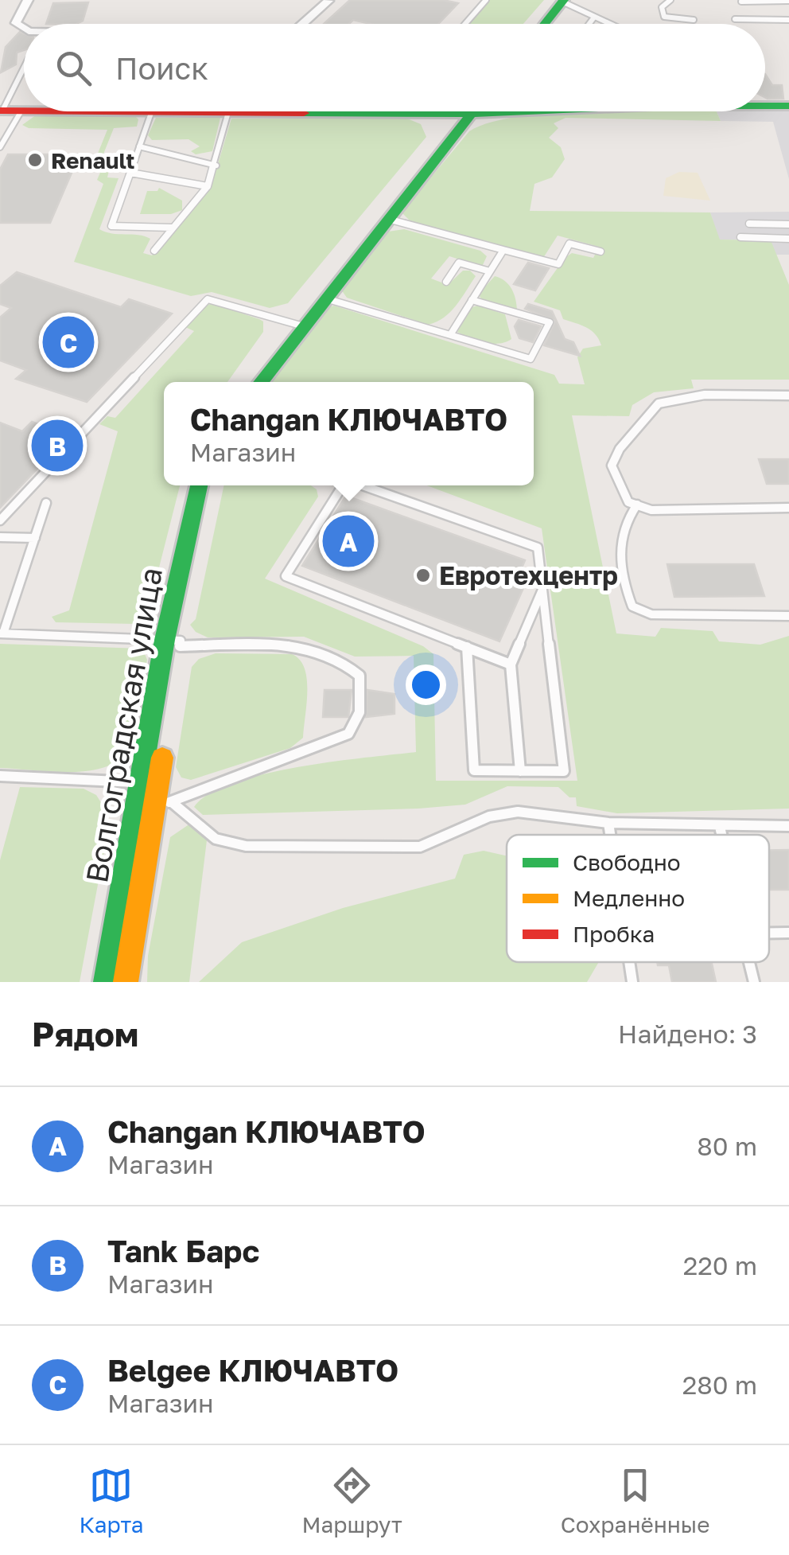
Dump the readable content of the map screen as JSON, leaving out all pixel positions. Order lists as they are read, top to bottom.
{
  "streets": {
    "main road": ["Волгоградская улица"]
  },
  "places": ["Renault", "Евротехцентр"],
  "legend": ["Свободно", "Медленно", "Пробка"],
  "page": {
    "search": "Поиск",
    "pins": ["C", "B", "A"],
    "popup": ["Changan КЛЮЧАВТО", "Магазин"],
    "heading": ["Рядом", "Найдено: 3"],
    "list": [
      {
        "mark": "A",
        "name": "Changan КЛЮЧАВТО",
        "note": "Магазин",
        "value": "80 m"
      },
      {
        "mark": "B",
        "name": "Tank Барс",
        "note": "Магазин",
        "value": "220 m"
      },
      {
        "mark": "C",
        "name": "Belgee КЛЮЧАВТО",
        "note": "Магазин",
        "value": "280 m"
      }
    ],
    "nav": ["Карта", "Маршрут", "Сохранённые"]
  }
}
